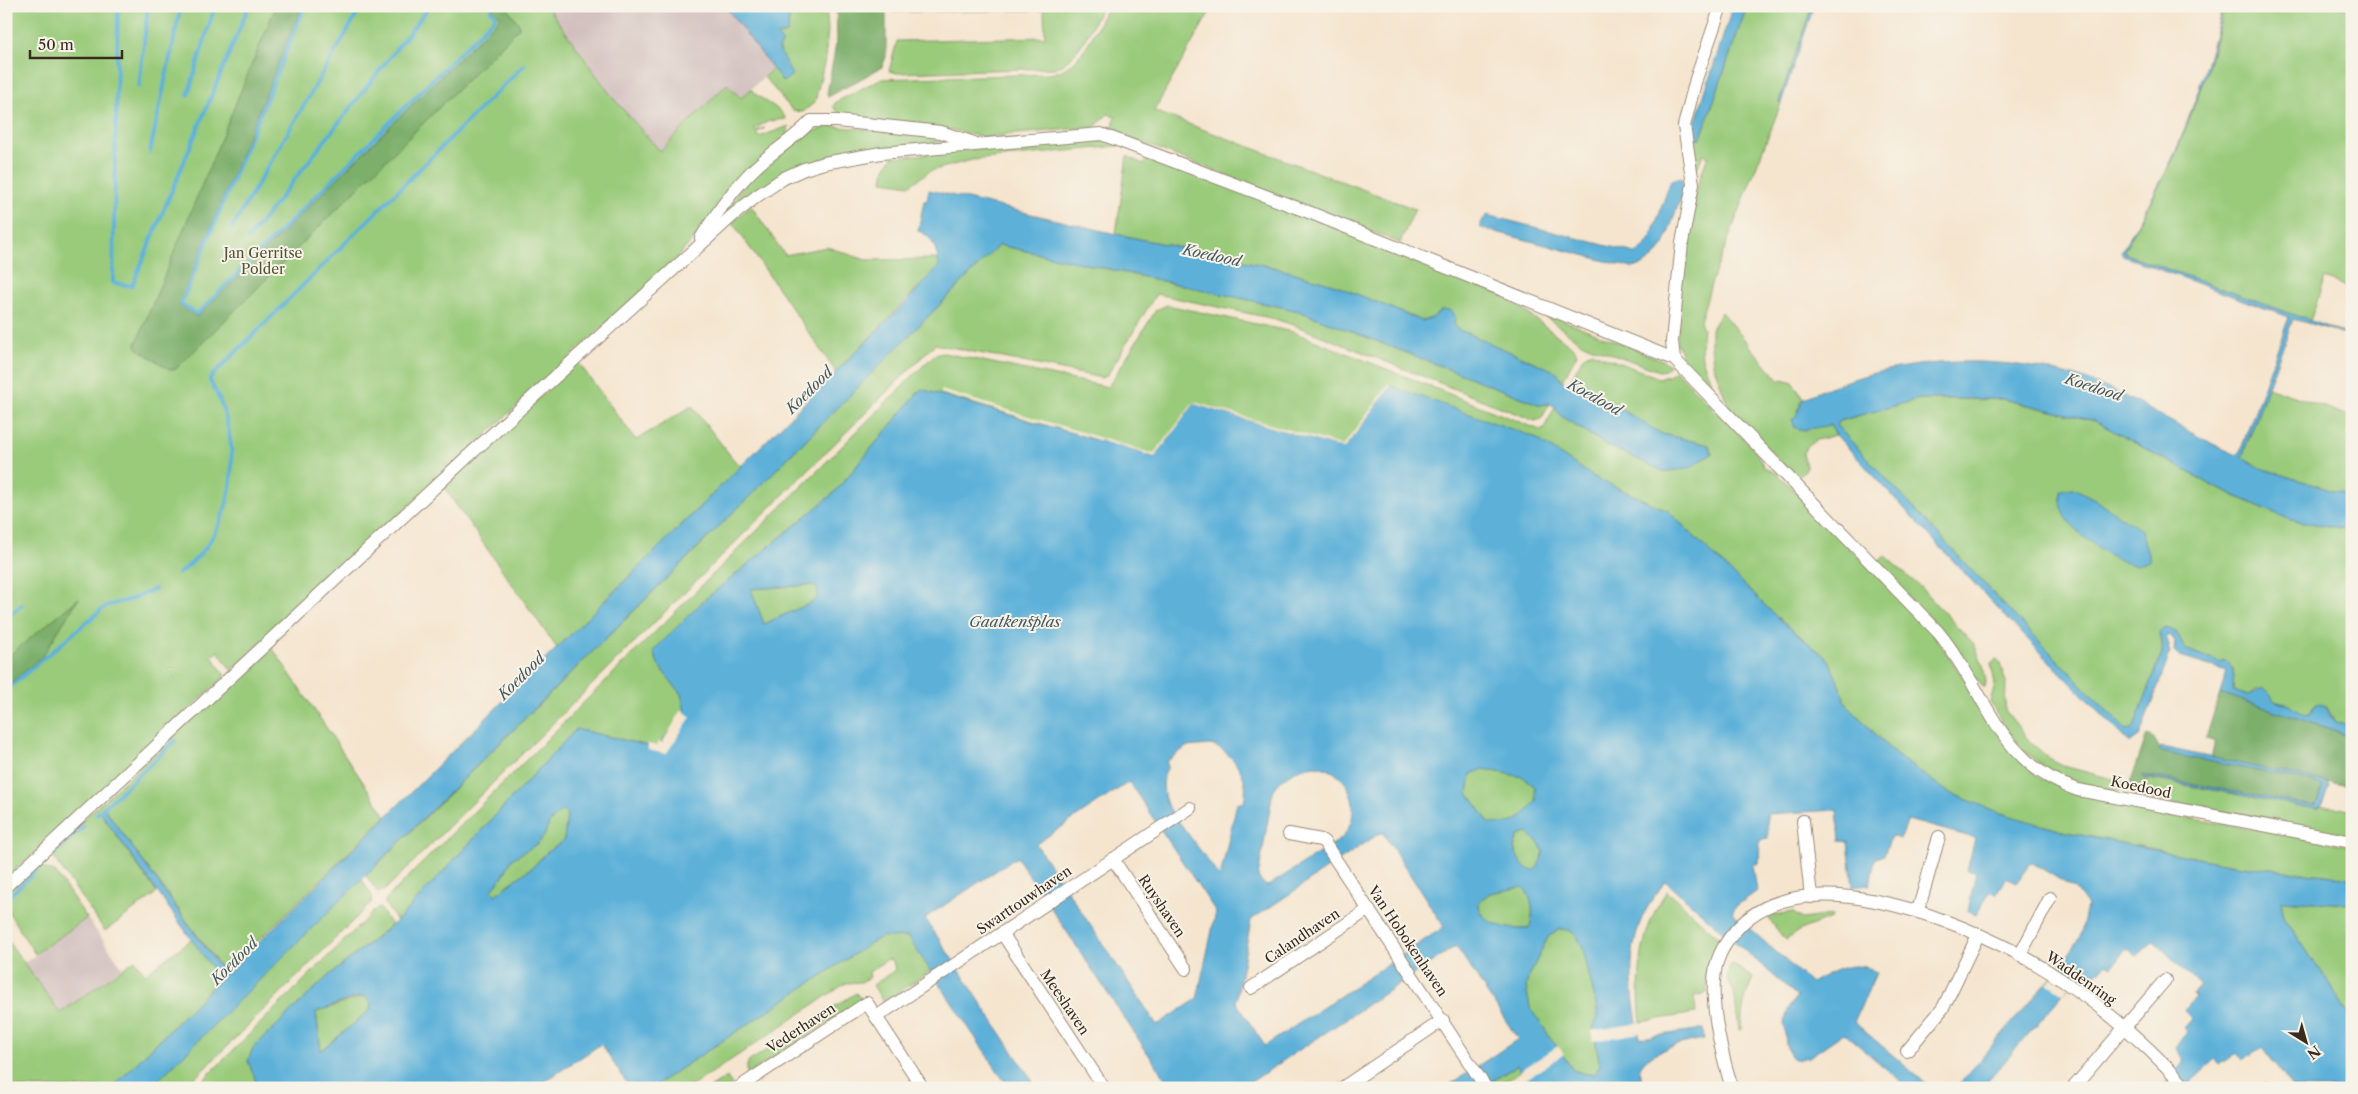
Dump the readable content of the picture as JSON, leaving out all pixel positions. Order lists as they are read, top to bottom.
{
  "streets": {
    "street": [
      "Koedood",
      "Swarttouwhaven",
      "Ruyshaven",
      "Calandhaven",
      "Van Hobokenhaven",
      "Waddenring",
      "Meeshaven",
      "Vederhaven"
    ]
  },
  "crossings": [
    ["Swarttouwhaven", "Ruyshaven"],
    ["Swarttouwhaven", "Meeshaven"],
    ["Swarttouwhaven", "Vederhaven"],
    ["Calandhaven", "Van Hobokenhaven"]
  ],
  "water": ["Koedood", "Gaatkensplas"],
  "parks": ["Jan Gerritse Polder"],
  "scale_bar": "50 m",
  "north": "bottom right"
}
